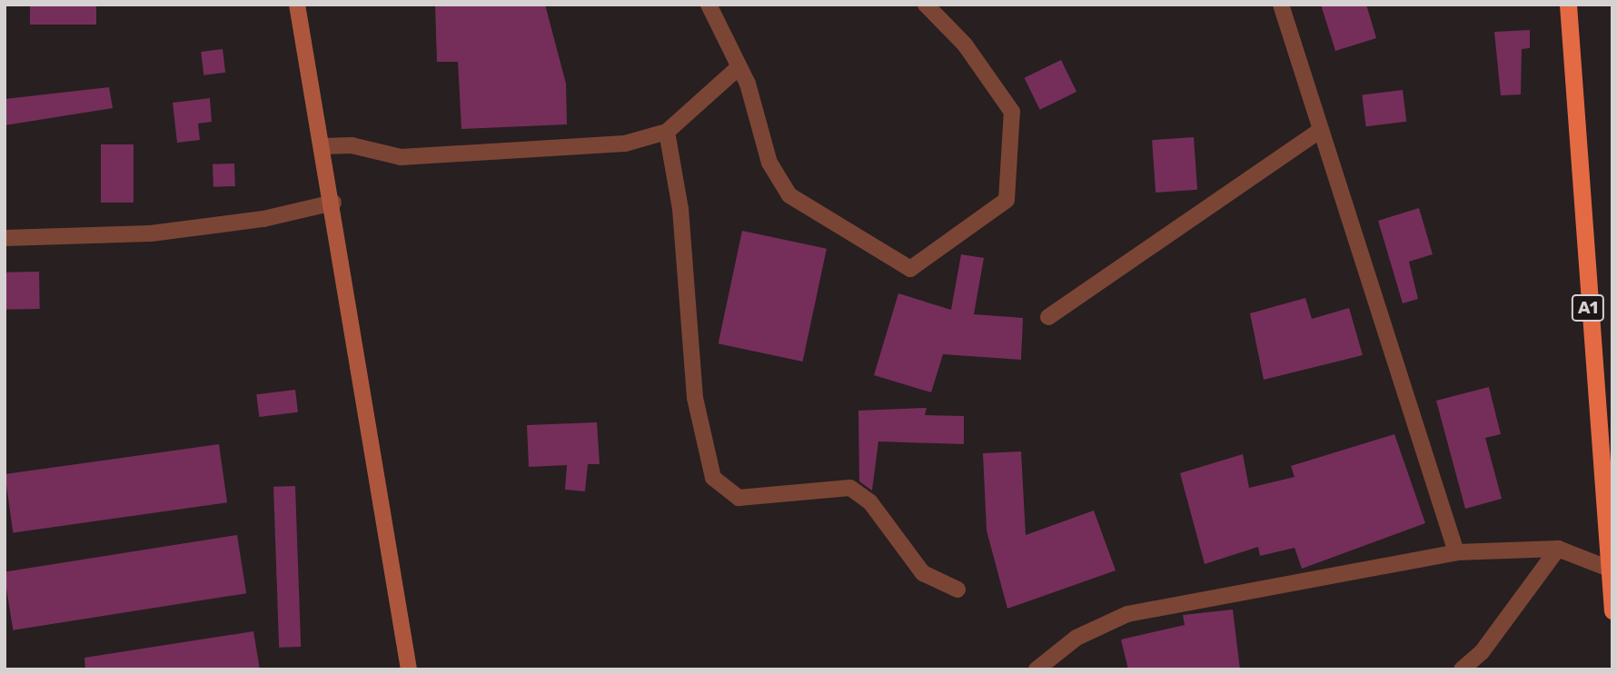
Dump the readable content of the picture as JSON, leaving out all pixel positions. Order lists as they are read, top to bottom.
{
  "streets": {
    "highway": ["A1"]
  }
}
